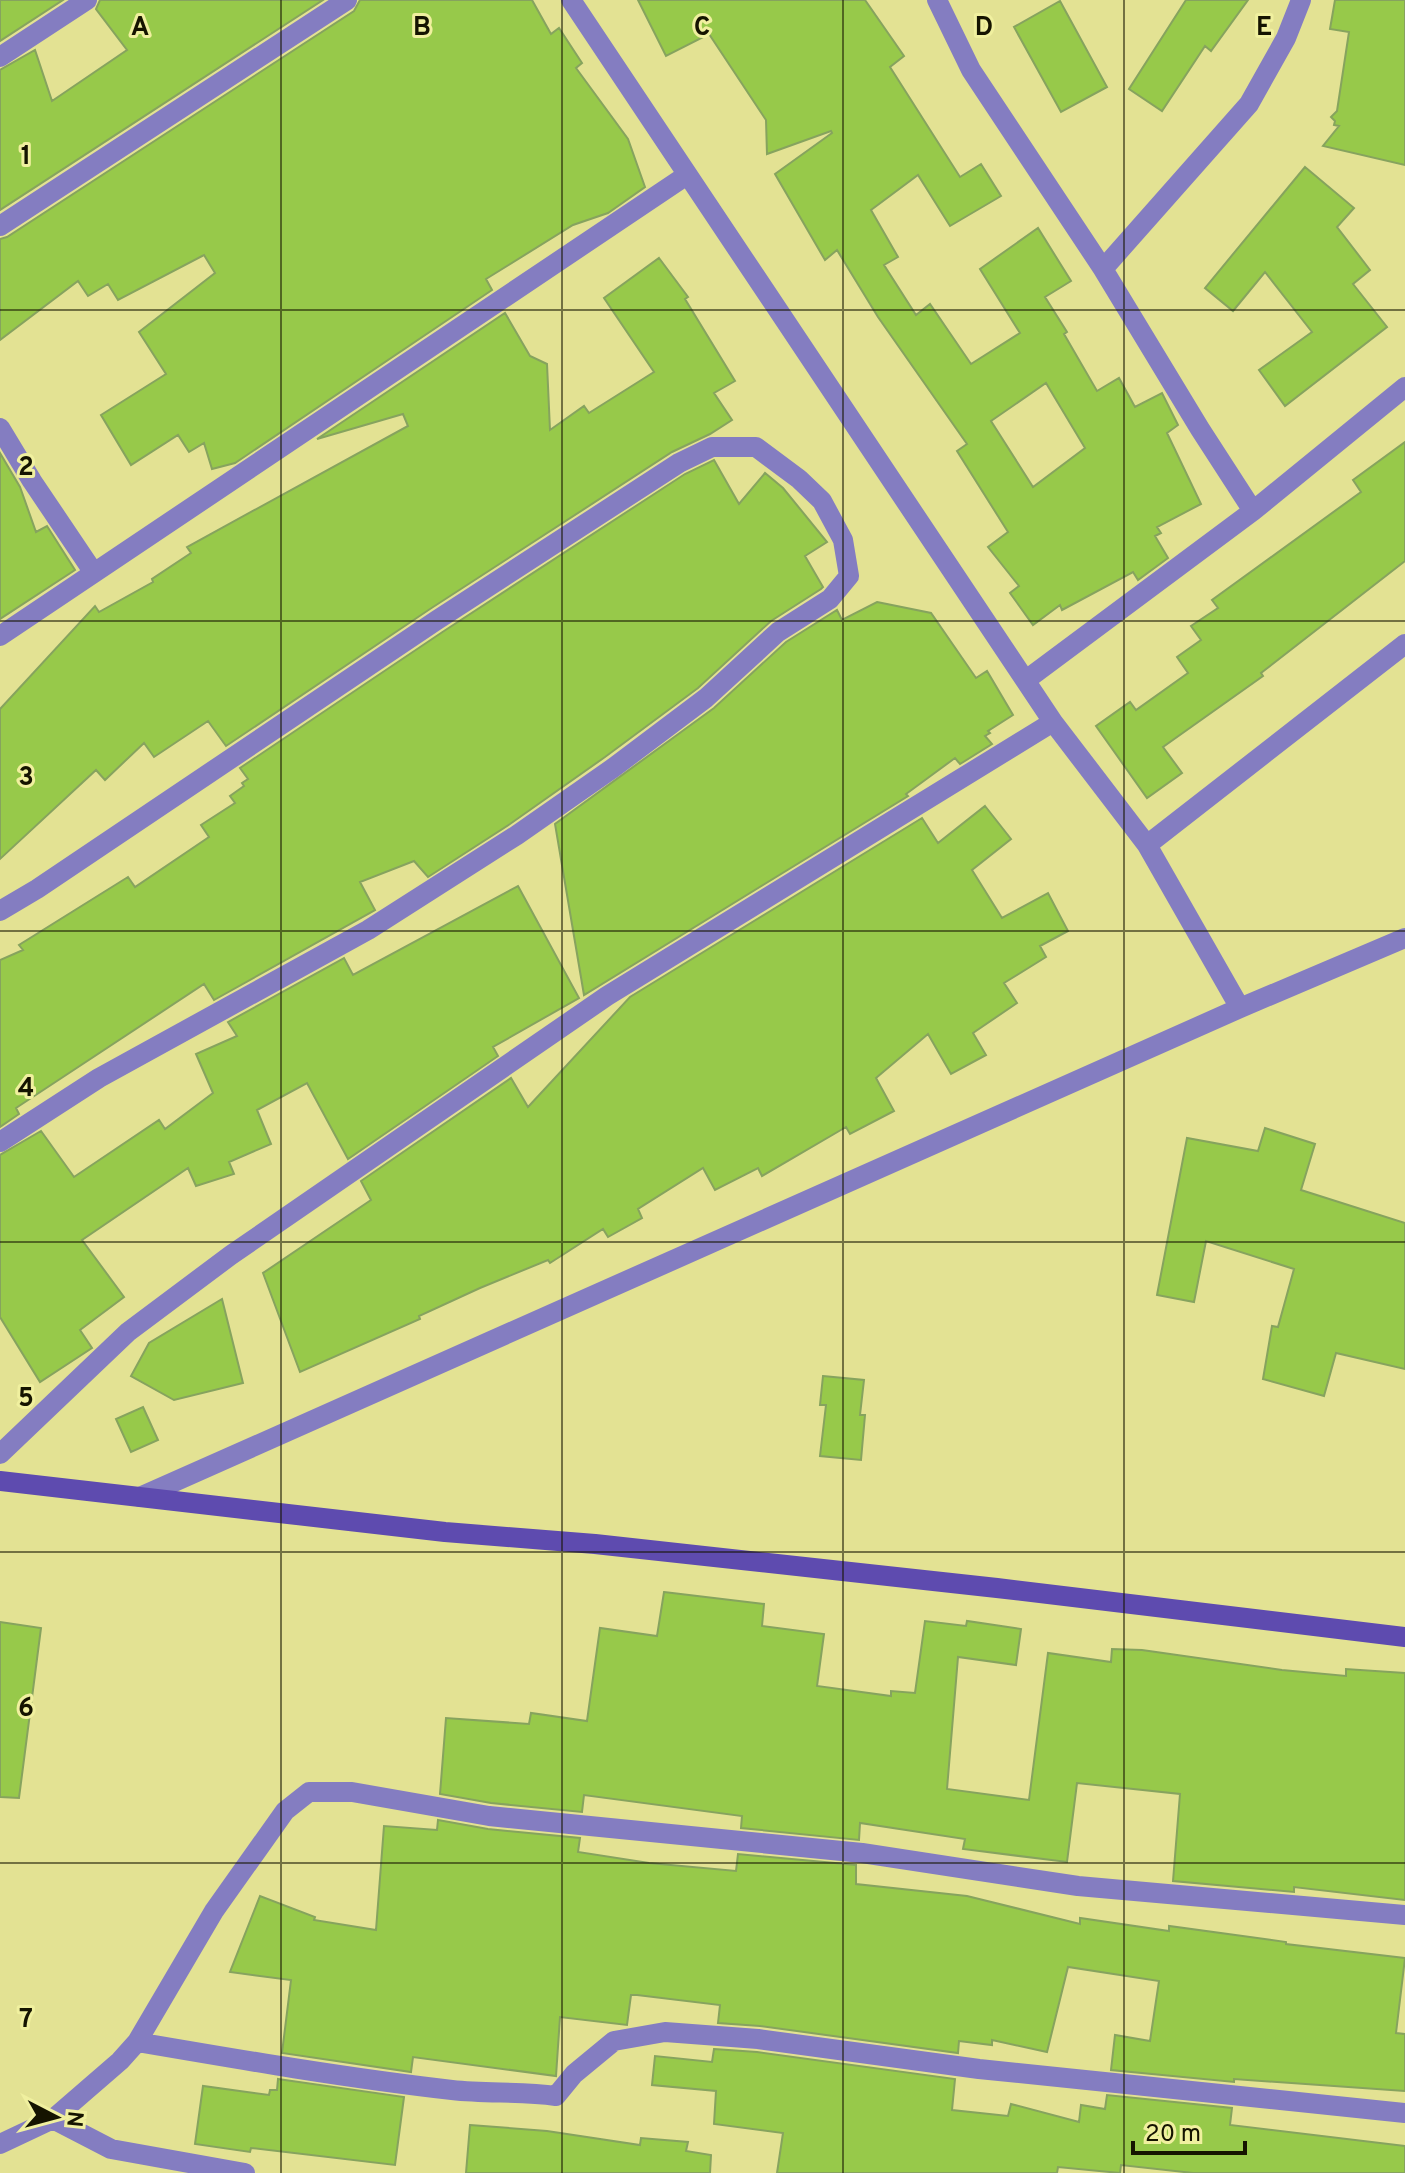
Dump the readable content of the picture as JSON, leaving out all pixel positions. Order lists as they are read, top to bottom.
{
  "scale_bar": "20 m",
  "north": "right",
  "grid": {
    "columns": [
      "A",
      "B",
      "C",
      "D",
      "E"
    ],
    "rows": [
      "1",
      "2",
      "3",
      "4",
      "5",
      "6",
      "7"
    ]
  }
}
